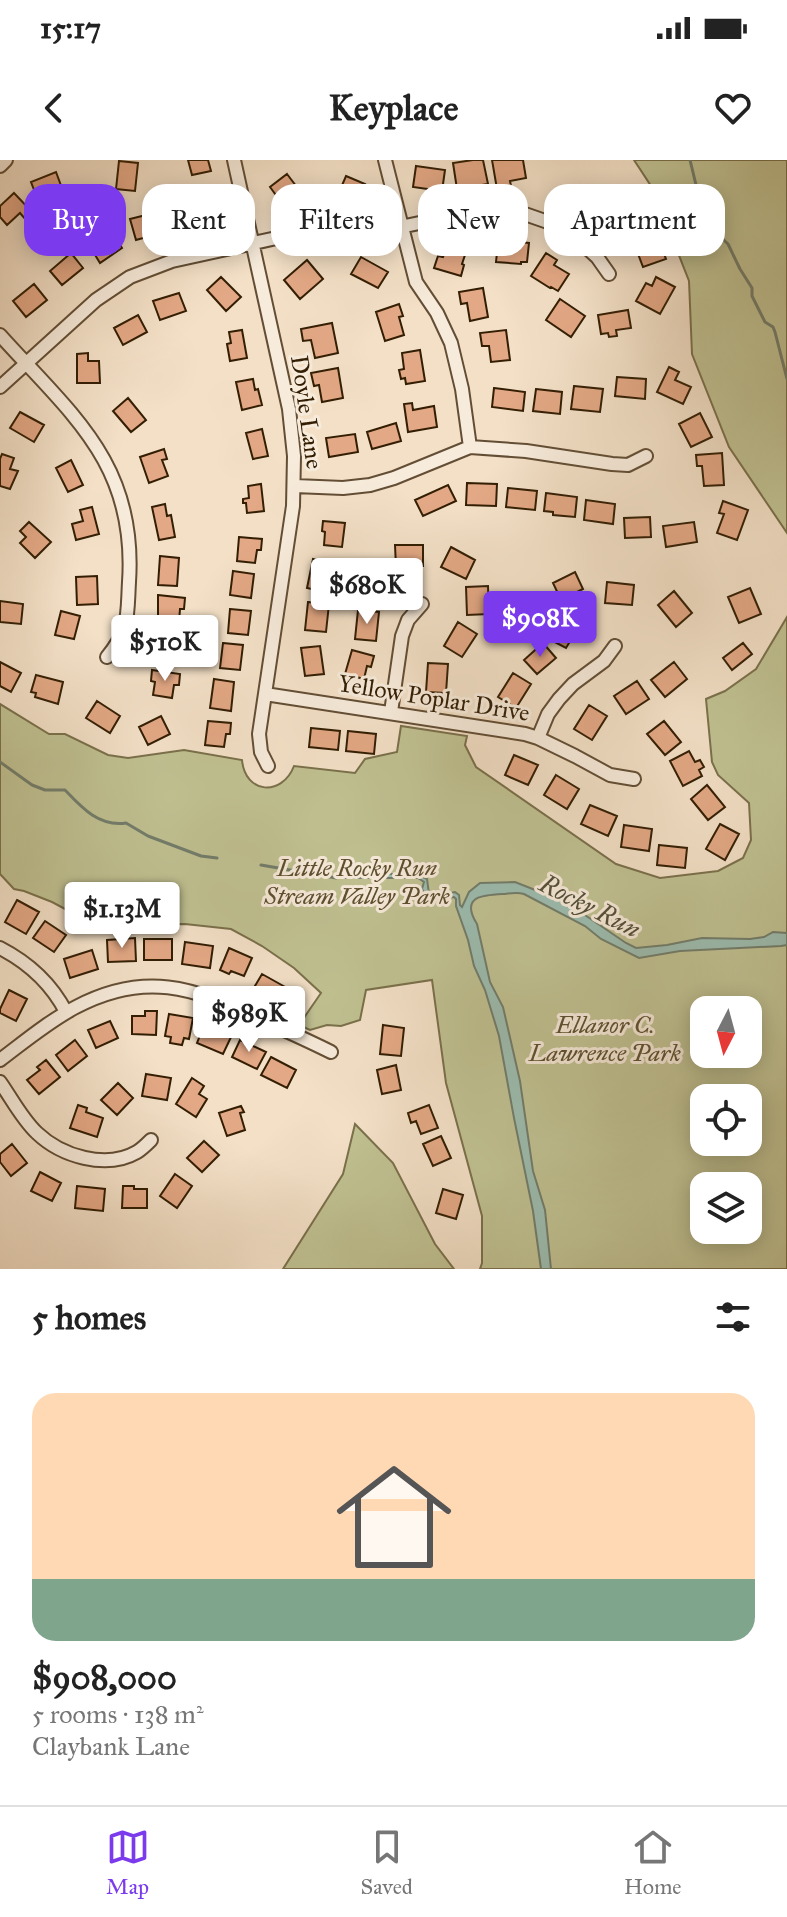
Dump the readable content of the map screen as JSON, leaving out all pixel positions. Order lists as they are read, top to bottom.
{
  "streets": {
    "street": ["Doyle Lane", "Yellow Poplar Drive"]
  },
  "crossings": [
    ["Doyle Lane", "Yellow Poplar Drive"]
  ],
  "water": ["Rocky Run"],
  "parks": ["Little Rocky Run Stream Valley Park", "Ellanor C. Lawrence Park"],
  "north": "bottom",
  "page": {
    "status": "15:17",
    "header": "Keyplace",
    "chip": [
      "Buy",
      "Rent",
      "Filters",
      "New",
      "Apartment"
    ],
    "price": [
      "$680K",
      "$908K",
      "$510K",
      "$1.13M",
      "$989K"
    ],
    "heading": "5 homes",
    "list": [
      {
        "name": "$908,000",
        "note": "5 rooms · 138 m² · Claybank Lane"
      }
    ],
    "tabs": ["Map", "Saved", "Home"]
  }
}
